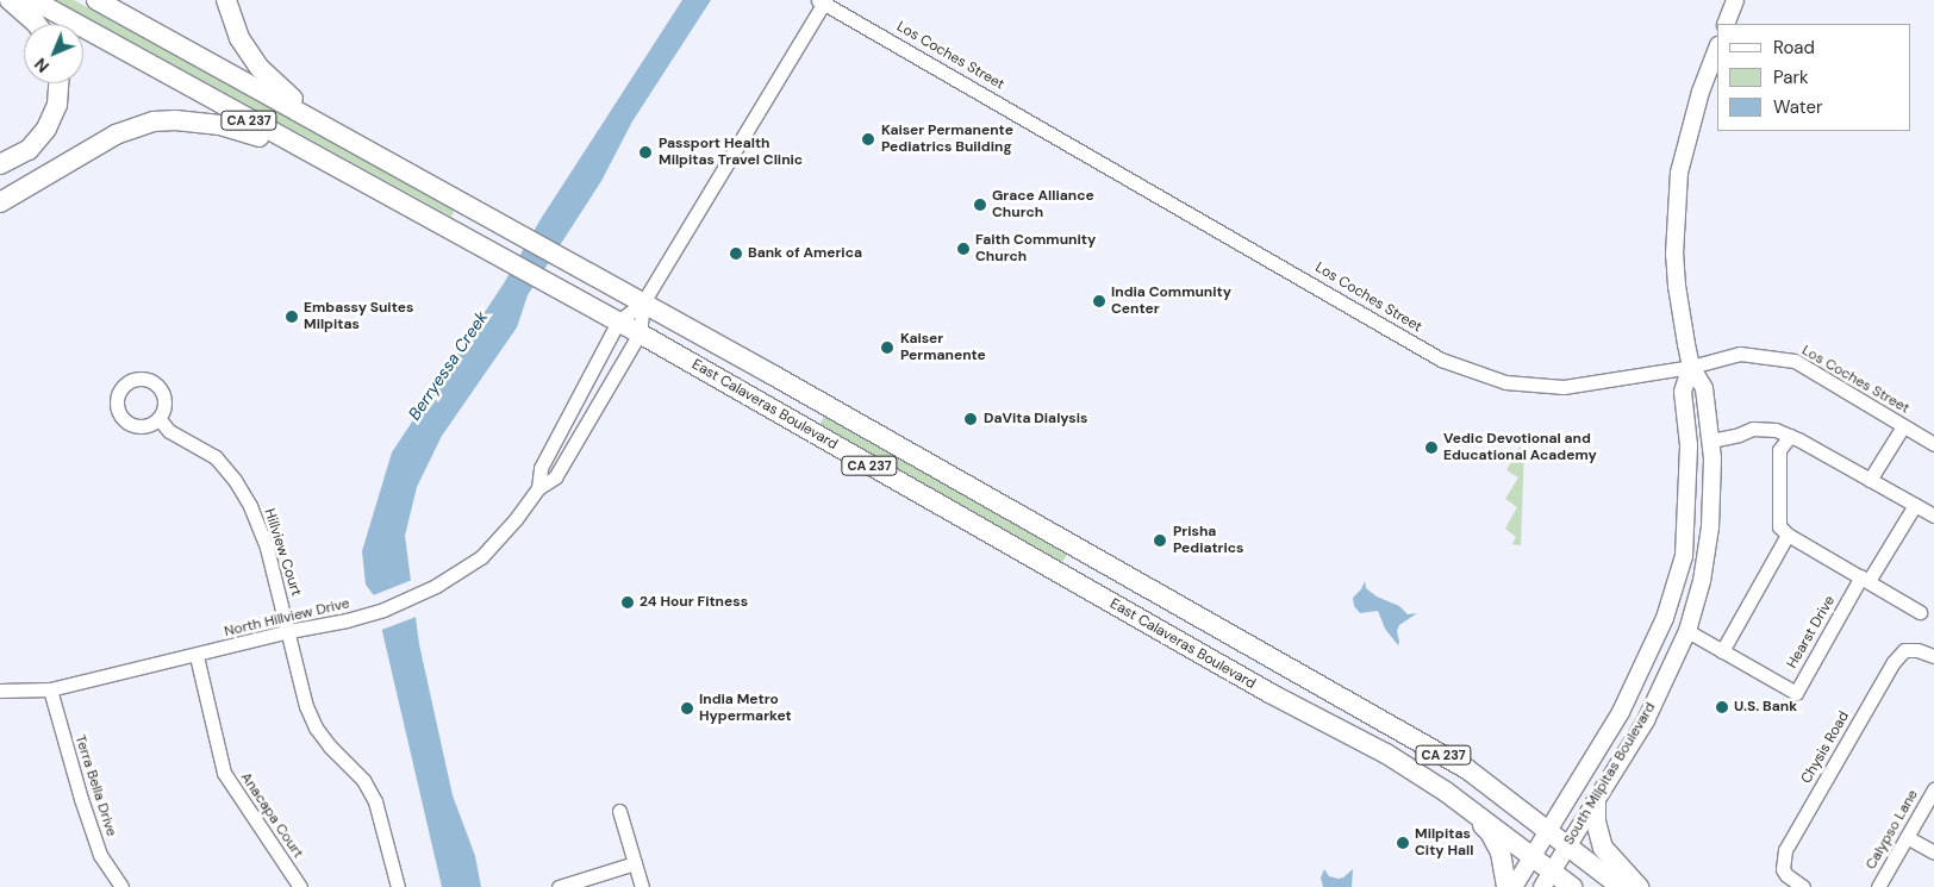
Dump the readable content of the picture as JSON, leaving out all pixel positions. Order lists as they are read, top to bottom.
{
  "streets": {
    "highway": ["CA 237", "East Calaveras Boulevard"],
    "main road": ["South Milpitas Boulevard"],
    "street": [
      "Los Coches Street",
      "Hillview Court",
      "North Hillview Drive",
      "Hearst Drive",
      "Chysis Road",
      "Terra Bella Drive",
      "Anacapa Court",
      "Calypso Lane"
    ]
  },
  "crossings": [
    ["Los Coches Street", "South Milpitas Boulevard"],
    ["East Calaveras Boulevard", "North Hillview Drive"],
    ["East Calaveras Boulevard", "South Milpitas Boulevard"],
    ["Hillview Court", "North Hillview Drive"],
    ["North Hillview Drive", "Terra Bella Drive"],
    ["North Hillview Drive", "Anacapa Court"],
    ["Hearst Drive", "South Milpitas Boulevard"]
  ],
  "water": ["Berryessa Creek"],
  "places": [
    "Kaiser Permanente Pediatrics Building",
    "Passport Health Milpitas Travel Clinic",
    "Grace Alliance Church",
    "Faith Community Church",
    "Bank of America",
    "India Community Center",
    "Embassy Suites Milpitas",
    "Kaiser Permanente",
    "DaVita Dialysis",
    "Vedic Devotional and Educational Academy",
    "Prisha Pediatrics",
    "24 Hour Fitness",
    "U.S. Bank",
    "India Metro Hypermarket",
    "Milpitas City Hall"
  ],
  "legend": ["Road", "Park", "Water"],
  "north": "bottom left"
}
